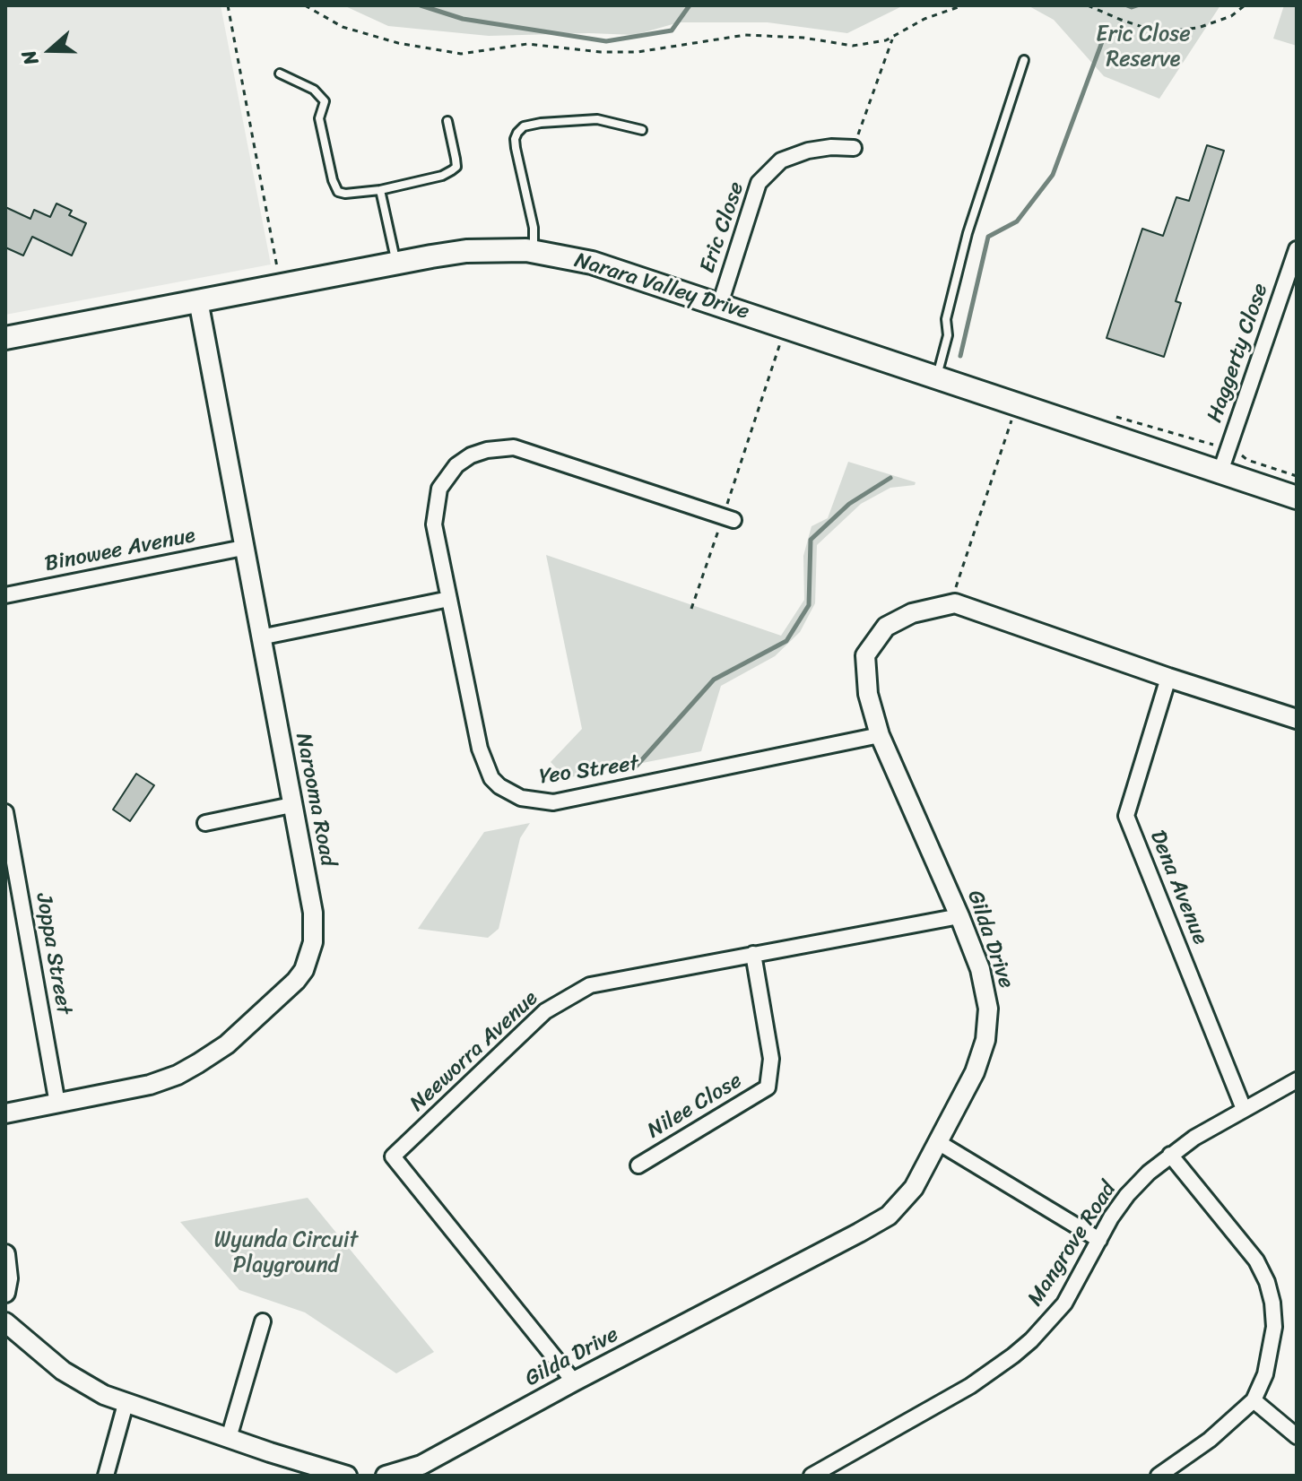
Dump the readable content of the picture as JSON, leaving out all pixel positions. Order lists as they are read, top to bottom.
{
  "streets": {
    "main road": ["Narara Valley Drive"],
    "street": [
      "Eric Close",
      "Haggerty Close",
      "Binowee Avenue",
      "Yeo Street",
      "Narooma Road",
      "Dena Avenue",
      "Gilda Drive",
      "Joppa Street",
      "Neeworra Avenue",
      "Nilee Close",
      "Mangrove Road"
    ]
  },
  "crossings": [
    ["Eric Close", "Narara Valley Drive"],
    ["Narara Valley Drive", "Haggerty Close"],
    ["Narara Valley Drive", "Narooma Road"],
    ["Binowee Avenue", "Narooma Road"],
    ["Yeo Street", "Gilda Drive"],
    ["Narooma Road", "Joppa Street"],
    ["Dena Avenue", "Gilda Drive"],
    ["Dena Avenue", "Mangrove Road"],
    ["Gilda Drive", "Neeworra Avenue"],
    ["Neeworra Avenue", "Nilee Close"]
  ],
  "parks": ["Eric Close Reserve", "Wyunda Circuit Playground"],
  "north": "left"
}
